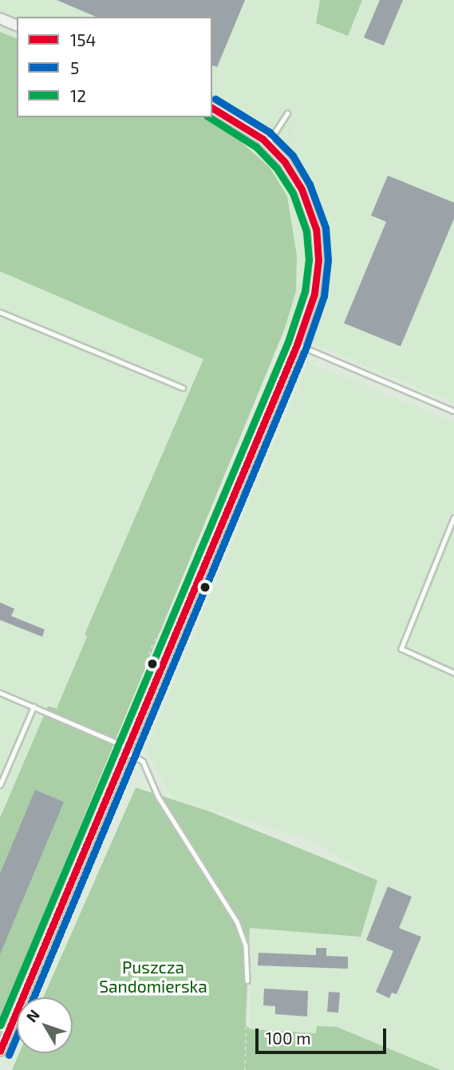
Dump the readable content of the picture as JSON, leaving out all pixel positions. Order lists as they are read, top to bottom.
{
  "parks": ["Puszcza Sandomierska"],
  "lines": ["transit line 5", "transit line 154", "transit line 12"],
  "legend": ["154", "5", "12"],
  "scale_bar": "100 m",
  "north": "top left"
}
